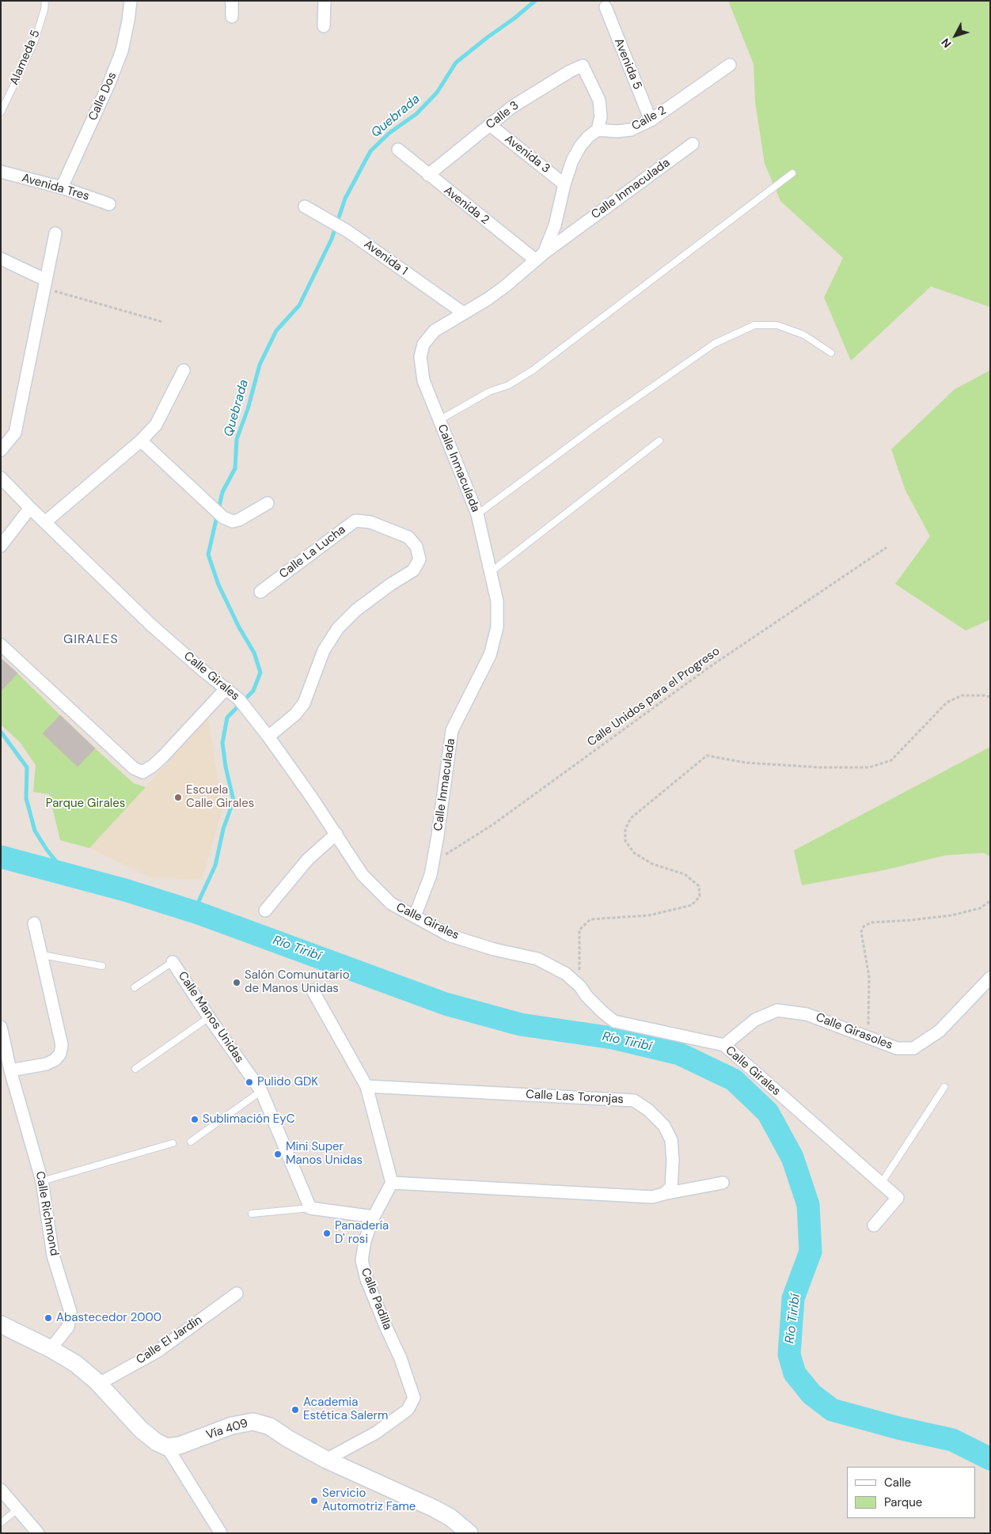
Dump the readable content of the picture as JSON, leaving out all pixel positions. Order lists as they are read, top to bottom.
{
  "streets": {
    "street": [
      "Avenida 5",
      "Calle Dos",
      "Calle 3",
      "Calle 2",
      "Avenida 3",
      "Avenida Tres",
      "Calle Inmaculada",
      "Avenida 2",
      "Avenida 1",
      "Calle La Lucha",
      "Calle Girales",
      "Calle Manos Unidas",
      "Calle Girasoles",
      "Calle Las Toronjas",
      "Calle Richmond",
      "Calle Padilla",
      "Calle El Jardín",
      "Vía 409"
    ],
    "lane": ["Alameda 5"],
    "path": ["Calle Unidos para el Progreso"]
  },
  "crossings": [
    ["Avenida 5", "Calle 2"],
    ["Calle Dos", "Avenida Tres"],
    ["Calle 3", "Calle 2"],
    ["Calle 3", "Avenida 3"],
    ["Calle 3", "Avenida 2"],
    ["Calle Inmaculada", "Avenida 2"],
    ["Calle Inmaculada", "Avenida 1"],
    ["Calle Inmaculada", "Calle Girales"],
    ["Calle Inmaculada", "Calle Unidos para el Progreso"],
    ["Calle La Lucha", "Calle Girales"],
    ["Calle Girales", "Calle Girasoles"],
    ["Calle Padilla", "Vía 409"]
  ],
  "districts": ["GIRALES"],
  "water": ["Quebrada", "Río Tiribí"],
  "parks": ["Parque Girales"],
  "places": [
    "Escuela Calle Girales",
    "Salón Comunutario de Manos Unidas",
    "Pulido GDK",
    "Sublimación EyC",
    "Mini Super Manos Unidas",
    "Panadería D' rosi",
    "Abastecedor 2000",
    "Academia Estética Salerm",
    "Servicio Automotriz Fame"
  ],
  "legend": ["Calle", "Parque"],
  "north": "bottom left"
}
